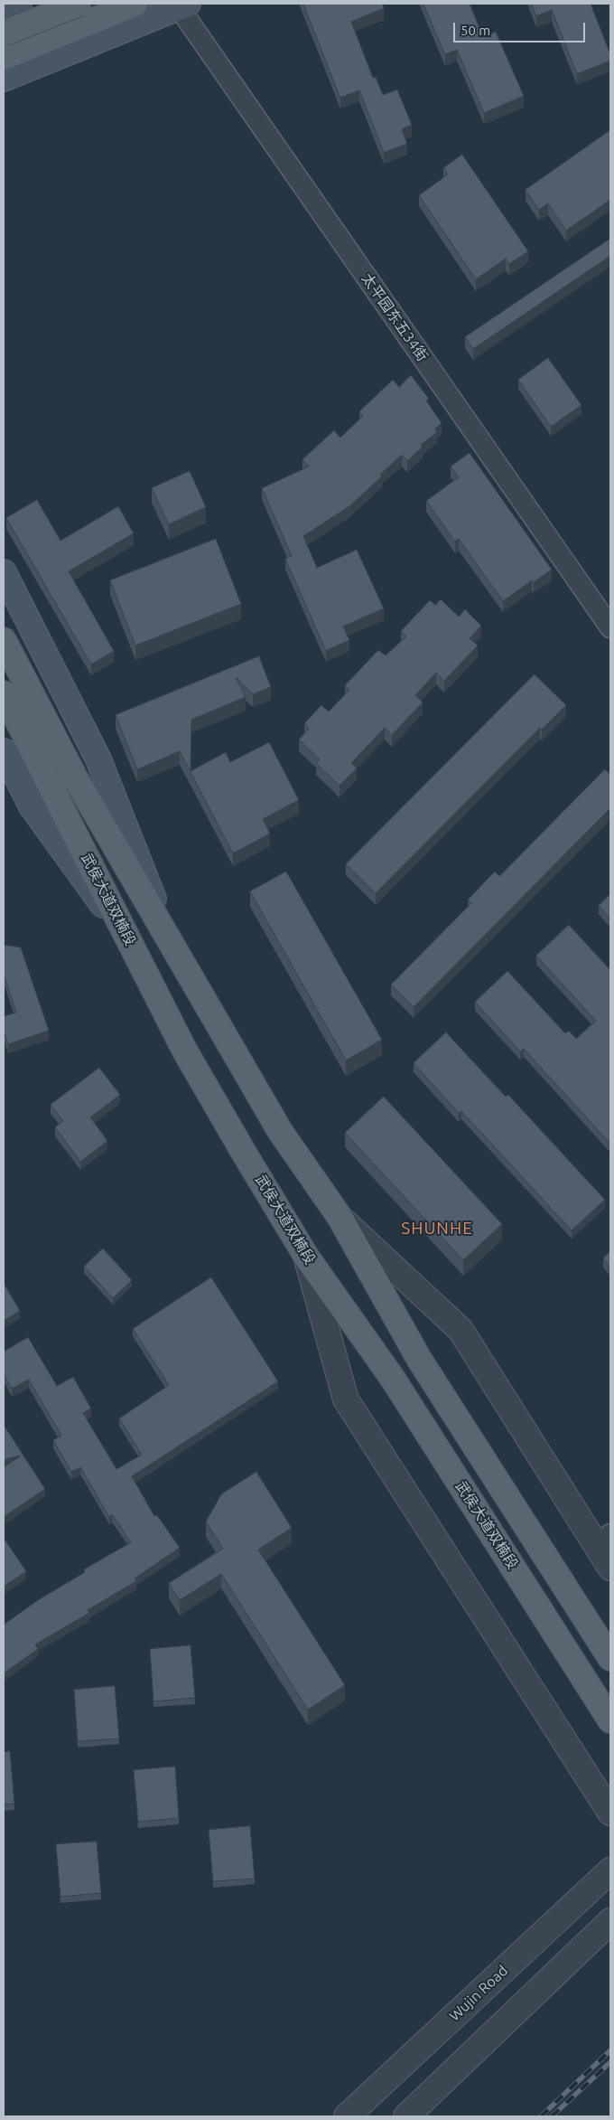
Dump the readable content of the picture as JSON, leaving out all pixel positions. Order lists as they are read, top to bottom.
{
  "streets": {
    "main road": ["武侯大道双楠段"],
    "street": ["太平园东五34街", "Wujin Road"]
  },
  "districts": ["SHUNHE"],
  "scale_bar": "50 m"
}
